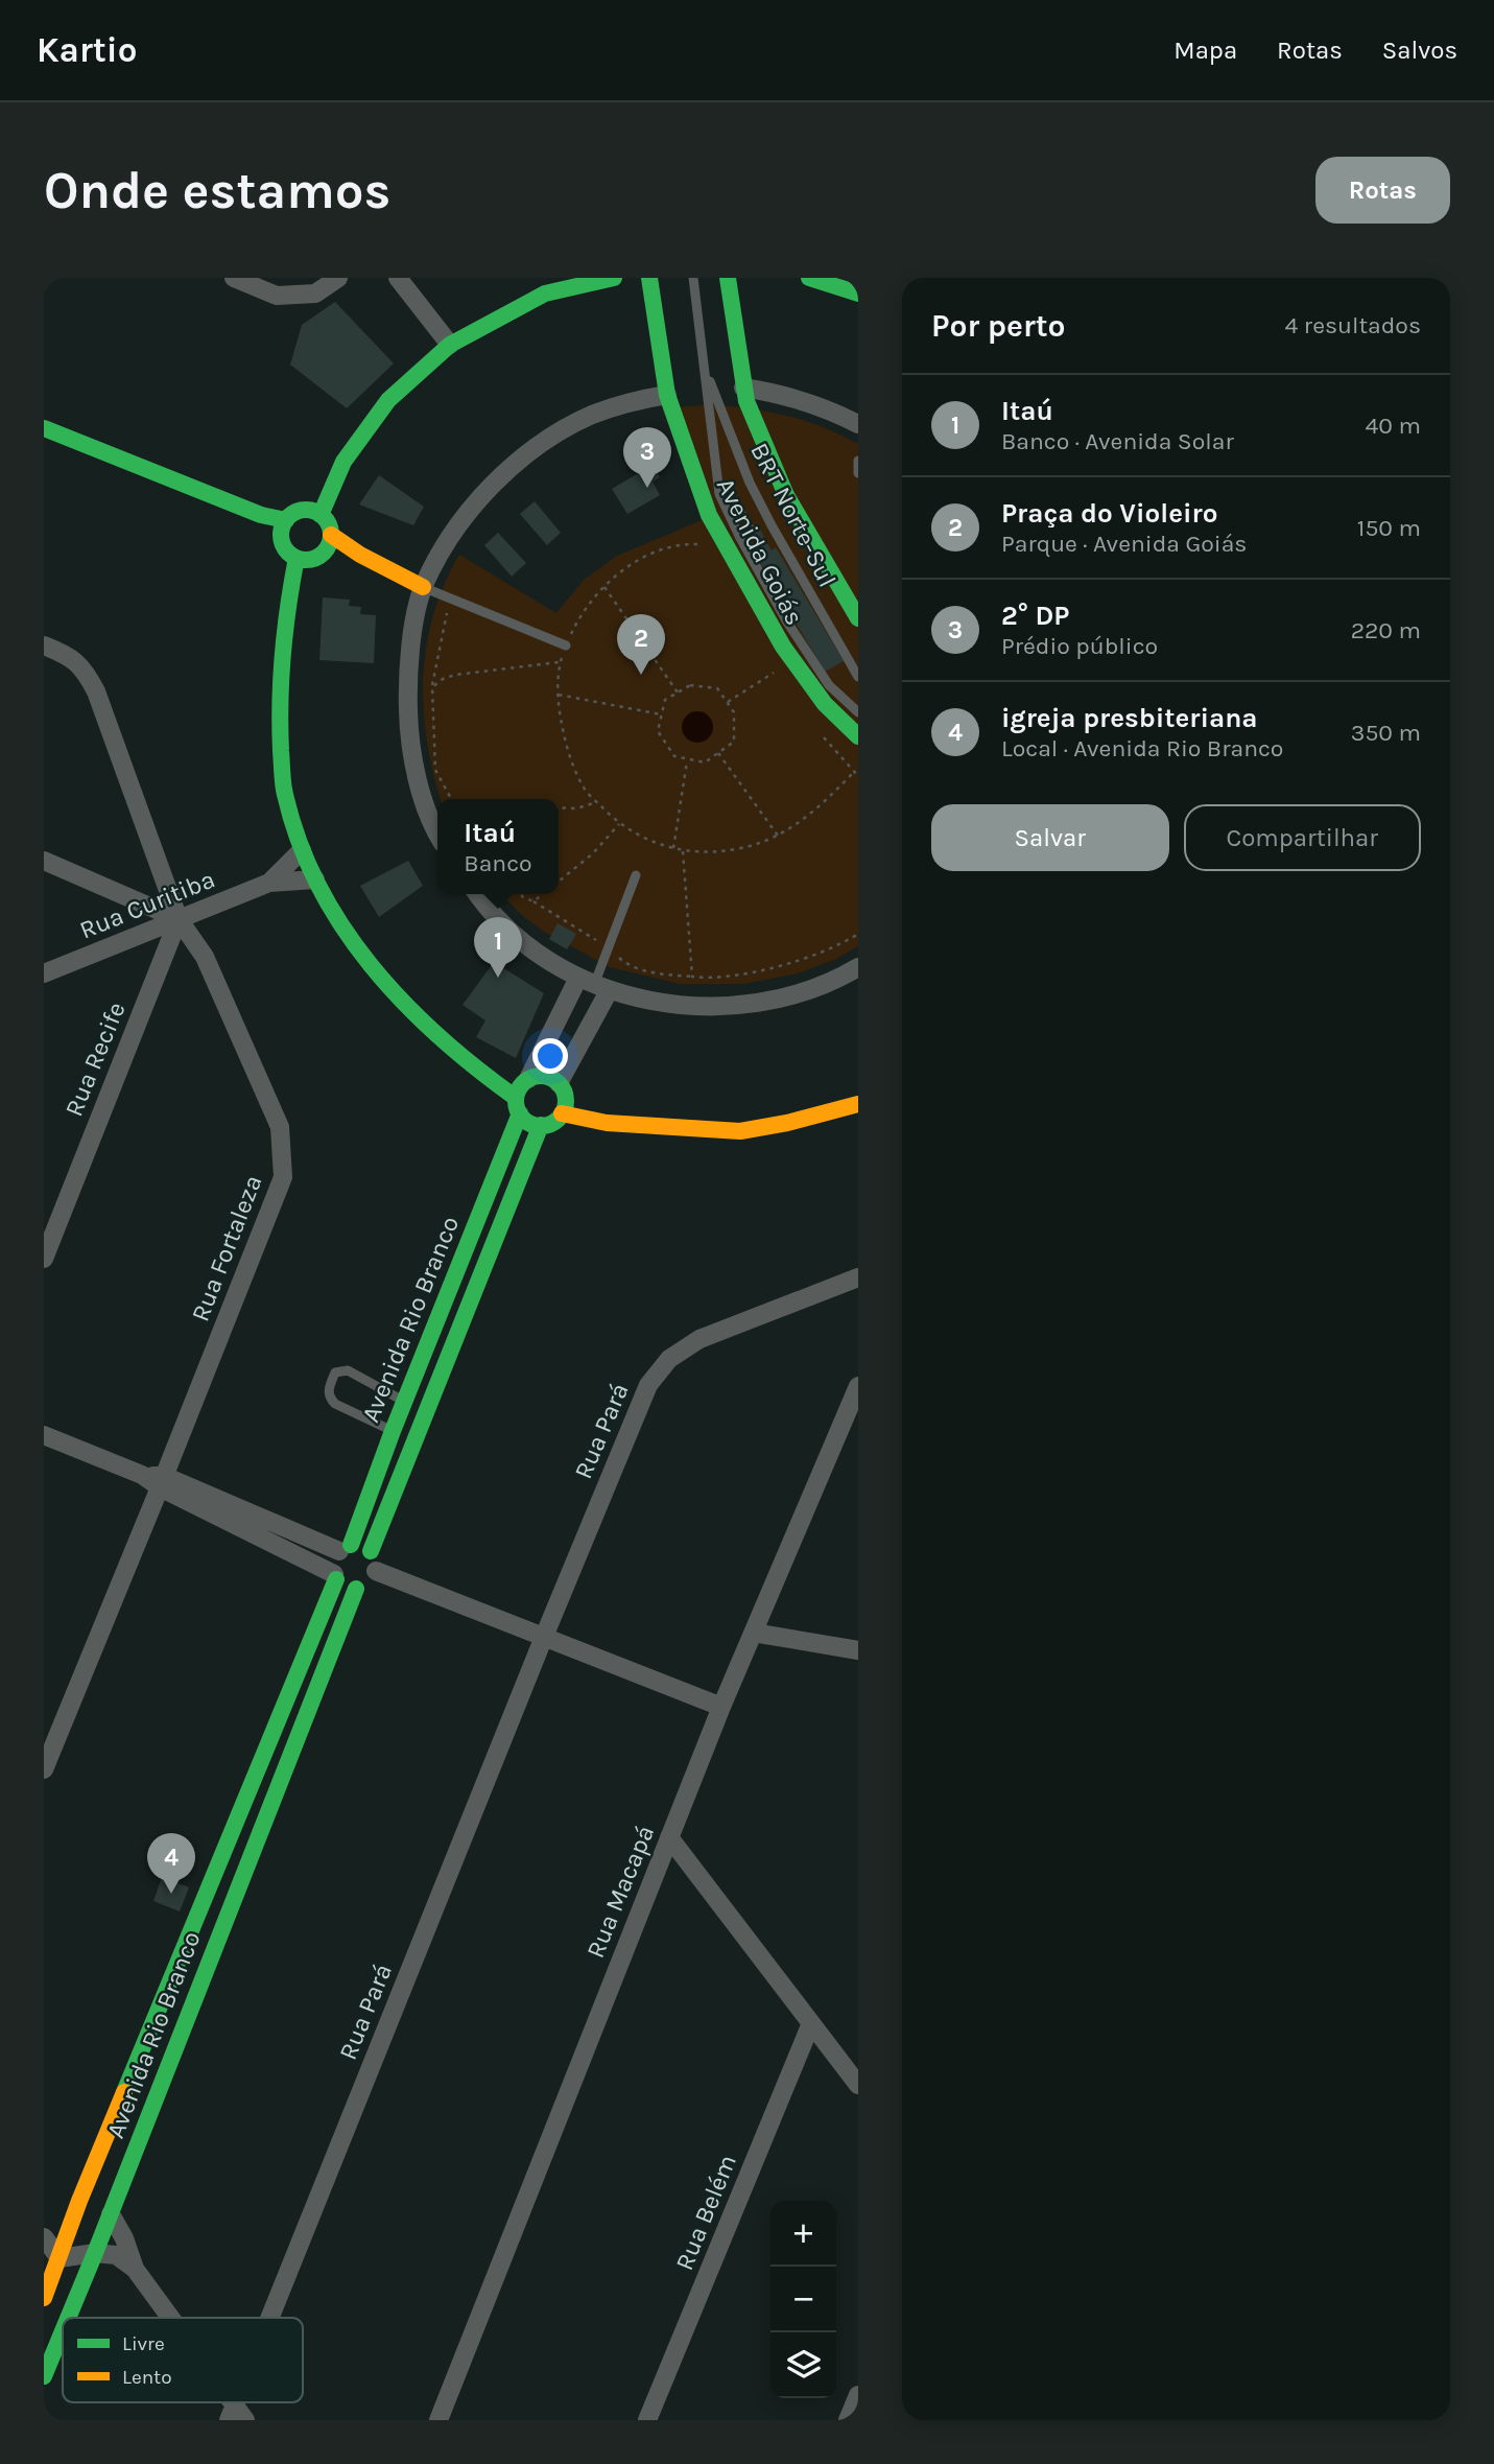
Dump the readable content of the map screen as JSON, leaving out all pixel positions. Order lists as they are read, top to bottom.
{
  "streets": {
    "street": [
      "Avenida Goiás",
      "Rua Curitiba",
      "Rua Recife",
      "Rua Fortaleza",
      "Avenida Rio Branco",
      "Rua Pará",
      "Rua Macapá",
      "Rua Belém"
    ],
    "lane": ["BRT Norte-Sul"]
  },
  "crossings": [
    ["Rua Curitiba", "Rua Recife"],
    ["Rua Curitiba", "Rua Fortaleza"],
    ["Rua Recife", "Rua Fortaleza"]
  ],
  "legend": ["Livre", "Lento"],
  "page": {
    "header": "Kartio",
    "nav": ["Mapa", "Rotas", "Salvos"],
    "buttons": [
      "Rotas",
      ["Salvar", "Compartilhar"]
    ],
    "title": "Onde estamos",
    "heading": ["Por perto", "4 resultados"],
    "list": [
      {
        "mark": "1",
        "name": "Itaú",
        "note": "Banco · Avenida Solar",
        "value": "40 m"
      },
      {
        "mark": "2",
        "name": "Praça do Violeiro",
        "note": "Parque · Avenida Goiás",
        "value": "150 m"
      },
      {
        "mark": "3",
        "name": "2° DP",
        "note": "Prédio público",
        "value": "220 m"
      },
      {
        "mark": "4",
        "name": "igreja presbiteriana",
        "note": "Local · Avenida Rio Branco",
        "value": "350 m"
      }
    ],
    "pins": [
      "3",
      "2",
      "1",
      "4"
    ],
    "popup": ["Itaú", "Banco"],
    "map_buttons": ["+", "−"]
  }
}
